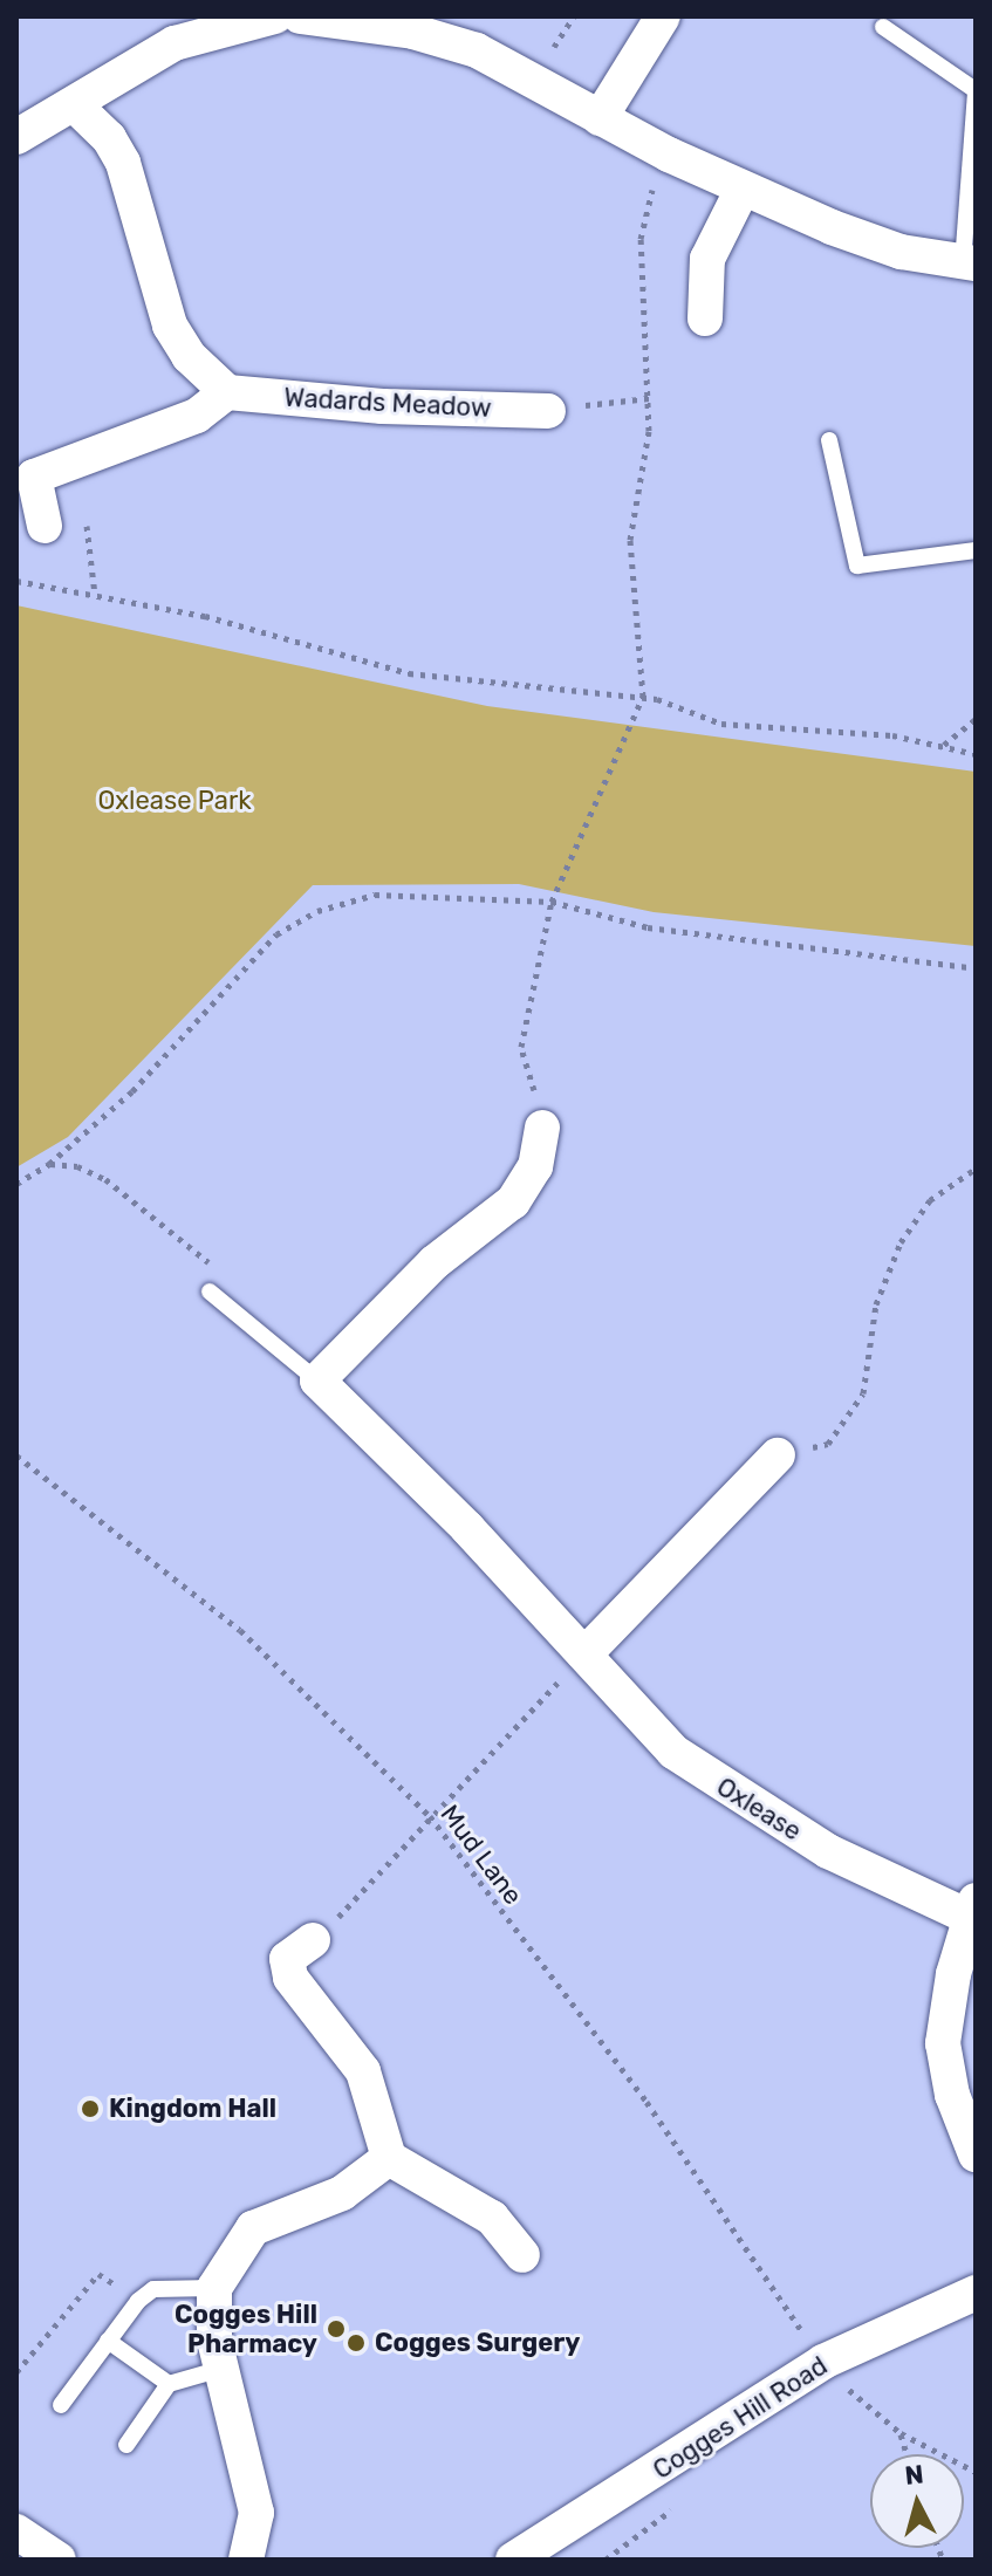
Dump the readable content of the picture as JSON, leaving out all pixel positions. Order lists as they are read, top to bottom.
{
  "streets": {
    "street": ["Wadards Meadow", "Oxlease", "Cogges Hill Road"],
    "path": ["Mud Lane"]
  },
  "crossings": [
    ["Mud Lane", "Cogges Hill Road"]
  ],
  "parks": ["Oxlease Park"],
  "places": ["Kingdom Hall", "Cogges Hill Pharmacy", "Cogges Surgery"],
  "north": "top"
}
